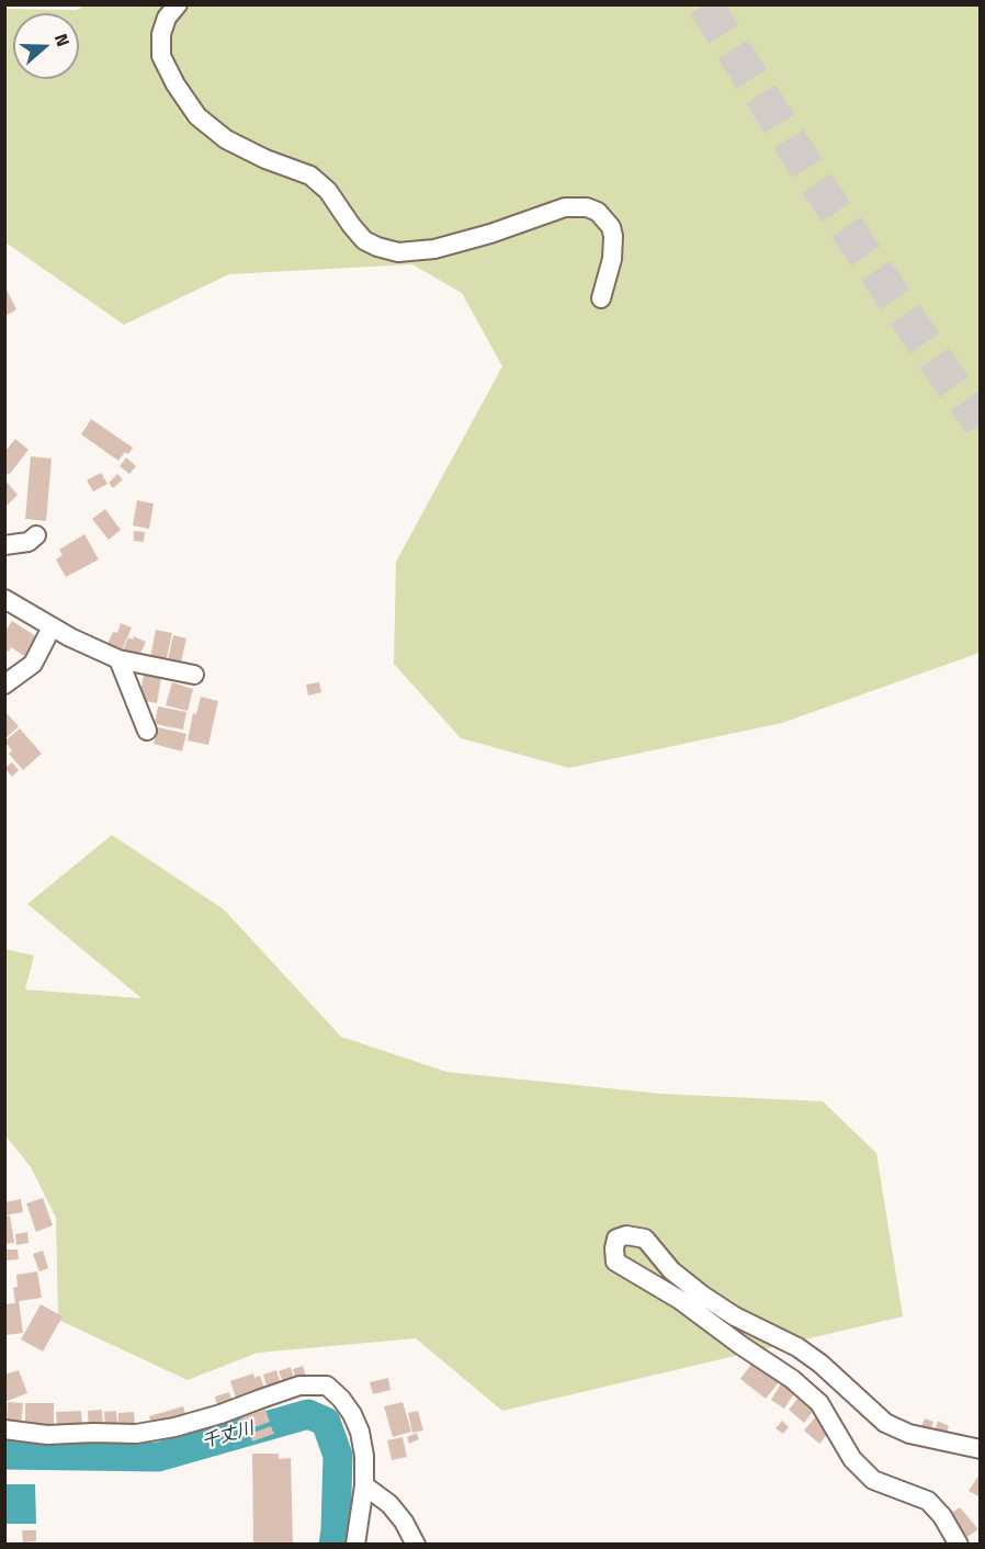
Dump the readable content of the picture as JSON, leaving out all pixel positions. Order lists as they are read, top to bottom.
{
  "water": ["千丈川"],
  "north": "right"
}
